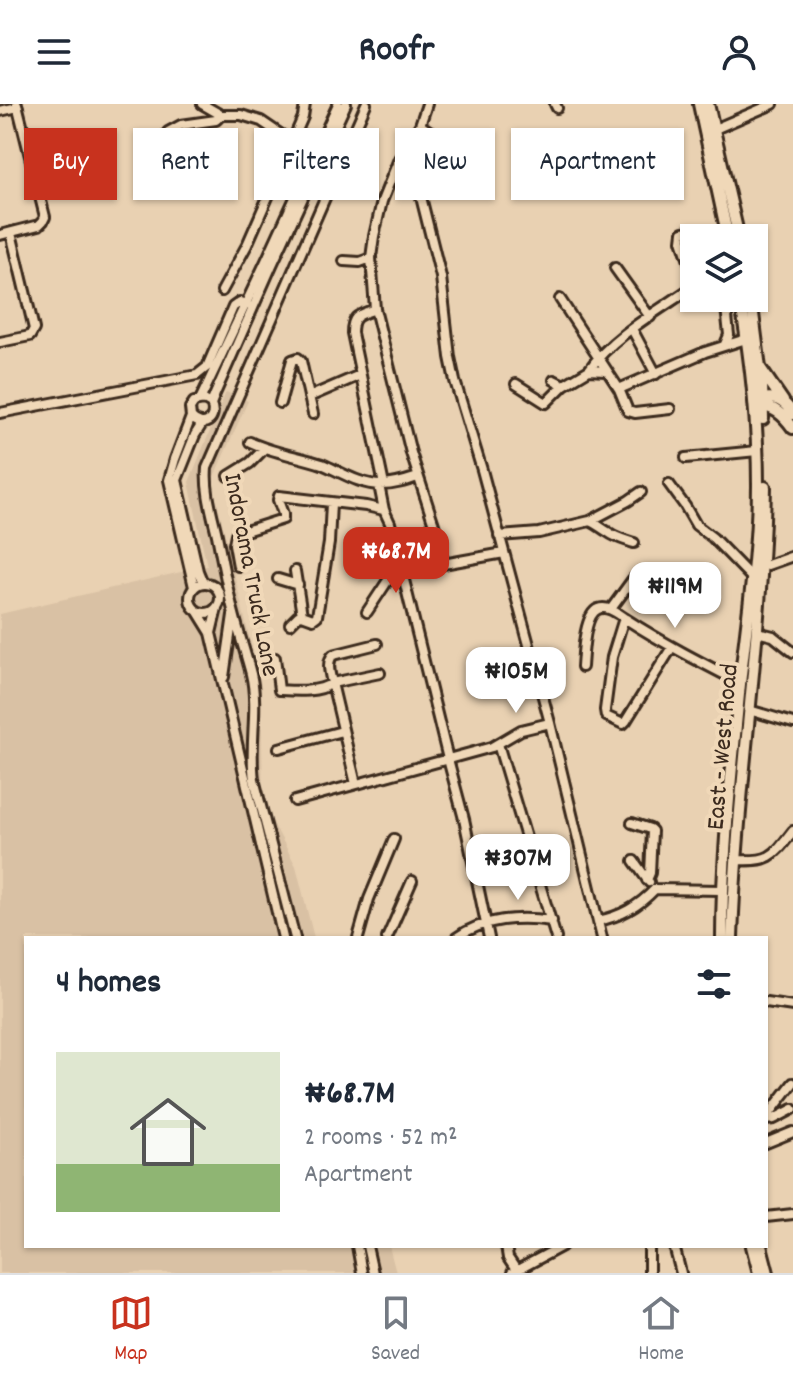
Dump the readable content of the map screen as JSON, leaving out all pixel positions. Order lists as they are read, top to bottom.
{
  "streets": {
    "main road": ["East - West Road"],
    "street": ["Indorama Truck Lane"]
  },
  "page": {
    "header": "Roofr",
    "chip": [
      "Buy",
      "Rent",
      "Filters",
      "New",
      "Apartment"
    ],
    "price": [
      "₦68.7M",
      "₦119M",
      "₦105M",
      "₦307M"
    ],
    "heading": "4 homes",
    "list": [
      {
        "name": "₦68.7M",
        "note": "2 rooms · 52 m² · Apartment"
      }
    ],
    "tabs": ["Map", "Saved", "Home"]
  }
}
